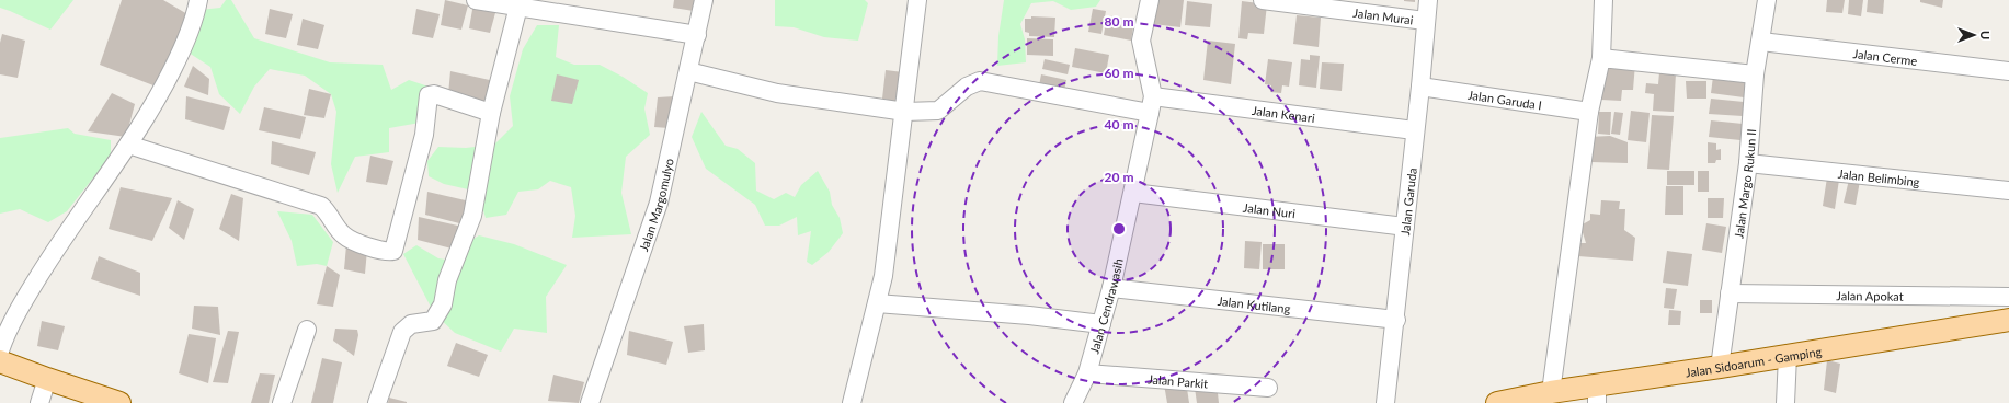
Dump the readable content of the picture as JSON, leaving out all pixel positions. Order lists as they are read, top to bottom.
{
  "streets": {
    "main road": ["Jalan Sidoarum - Gamping"],
    "street": [
      "Jalan Murai",
      "Jalan Cerme",
      "Jalan Garuda I",
      "Jalan Kenari",
      "Jalan Belimbing",
      "Jalan Margo Rukun II",
      "Jalan Garuda",
      "Jalan Margomulyo",
      "Jalan Nuri",
      "Jalan Apokat",
      "Jalan Kutilang",
      "Jalan Cendrawasih",
      "Jalan Parkit"
    ]
  },
  "crossings": [
    ["Jalan Murai", "Jalan Garuda"],
    ["Jalan Cerme", "Jalan Margo Rukun II"],
    ["Jalan Garuda I", "Jalan Garuda"],
    ["Jalan Kenari", "Jalan Garuda"],
    ["Jalan Kenari", "Jalan Margomulyo"],
    ["Jalan Kenari", "Jalan Cendrawasih"],
    ["Jalan Belimbing", "Jalan Margo Rukun II"],
    ["Jalan Margo Rukun II", "Jalan Apokat"],
    ["Jalan Margo Rukun II", "Jalan Sidoarum - Gamping"],
    ["Jalan Garuda", "Jalan Nuri"],
    ["Jalan Garuda", "Jalan Kutilang"],
    ["Jalan Nuri", "Jalan Cendrawasih"],
    ["Jalan Kutilang", "Jalan Cendrawasih"],
    ["Jalan Cendrawasih", "Jalan Parkit"]
  ],
  "north": "right",
  "rings": [
    "80 m",
    "60 m",
    "40 m",
    "20 m"
  ]
}
